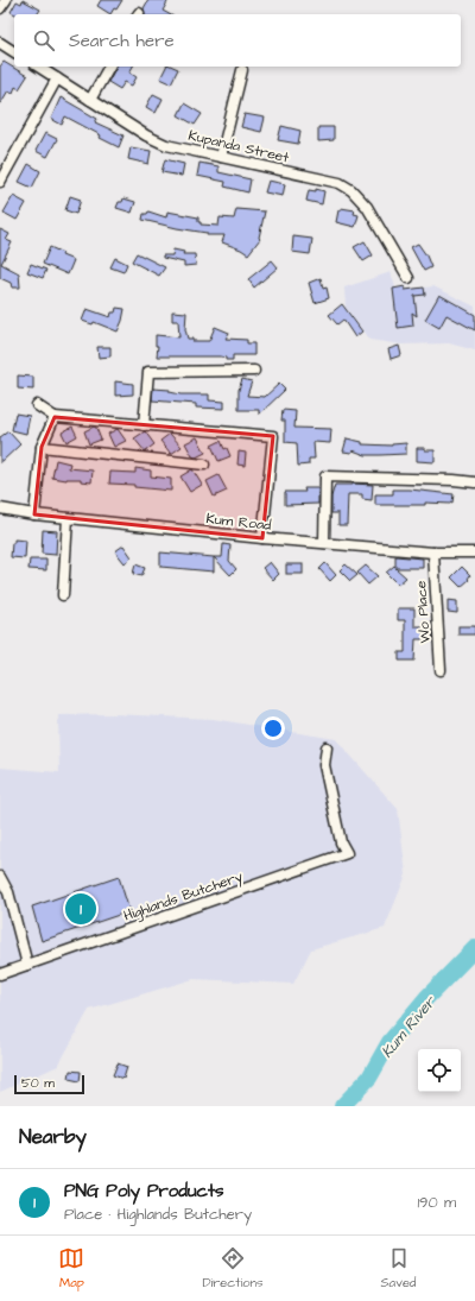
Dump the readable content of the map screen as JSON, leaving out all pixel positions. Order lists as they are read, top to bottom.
{
  "streets": {
    "street": [
      "Kupanda Street",
      "Kum Road",
      "Wo Place",
      "Highlands Butchery"
    ]
  },
  "crossings": [
    ["Kum Road", "Wo Place"]
  ],
  "water": ["Kum River"],
  "scale_bar": "50 m",
  "page": {
    "search": "Search here",
    "pins": "1",
    "scale": "50 m",
    "heading": "Nearby",
    "list": [
      {
        "mark": "1",
        "name": "PNG Poly Products",
        "note": "Place · Highlands Butchery",
        "value": "190 m"
      }
    ],
    "nav": ["Map", "Directions", "Saved"]
  }
}
